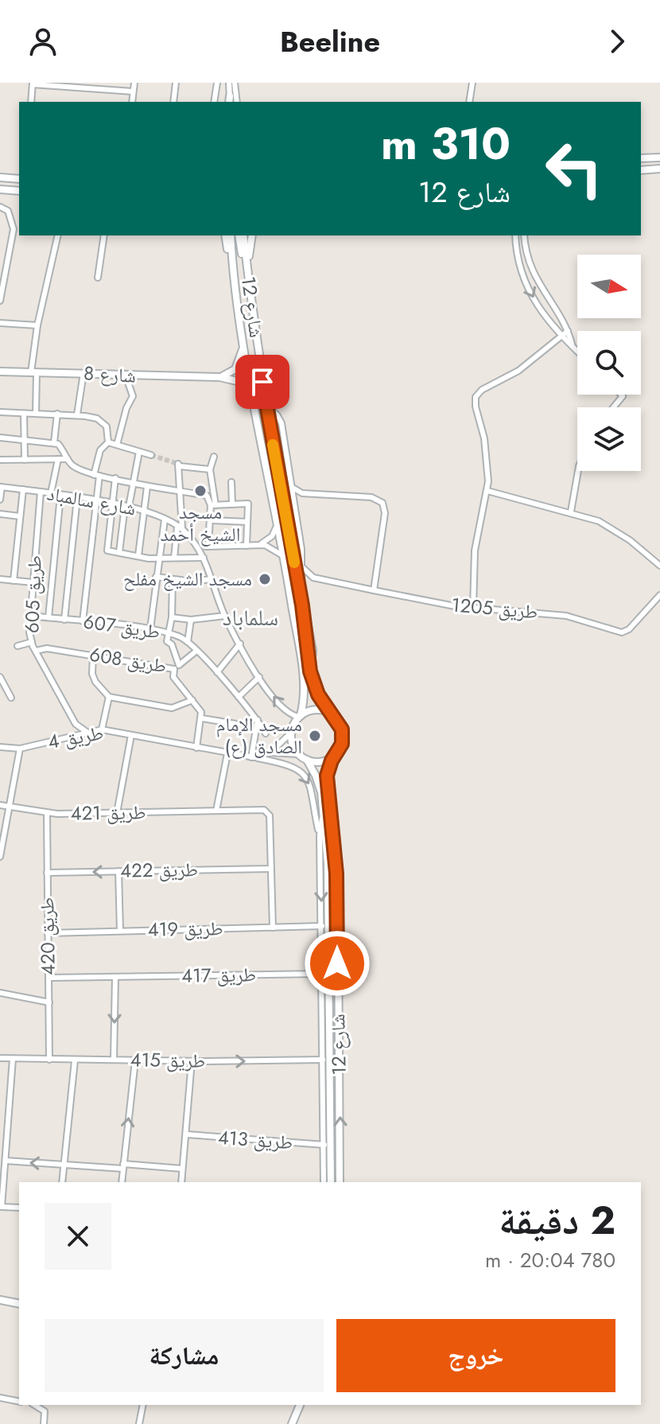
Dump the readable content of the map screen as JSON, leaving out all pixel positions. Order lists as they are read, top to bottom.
{
  "streets": {
    "street": [
      "شارع 12",
      "شارع 8",
      "شارع سالمباد",
      "طريق 605",
      "طريق 1205",
      "طريق 607",
      "طريق 608",
      "طريق 4",
      "طريق 421",
      "طريق 422",
      "طريق 419",
      "طريق 420",
      "طريق 417",
      "طريق 415",
      "طريق 413"
    ]
  },
  "crossings": [
    ["شارع 12", "شارع 8"],
    ["شارع 12", "شارع سالمباد"],
    ["شارع سالمباد", "طريق 605"],
    ["طريق 605", "طريق 607"],
    ["طريق 605", "طريق 608"],
    ["طريق 605", "طريق 4"],
    ["طريق 607", "طريق 608"],
    ["طريق 4", "طريق 421"],
    ["طريق 421", "طريق 422"],
    ["طريق 421", "طريق 420"],
    ["طريق 422", "طريق 420"],
    ["طريق 419", "طريق 420"],
    ["طريق 420", "طريق 417"],
    ["طريق 420", "طريق 415"]
  ],
  "one_way": ["طريق 415"],
  "districts": ["سلماباد"],
  "places": ["مسجد الشيخ أحمد", "مسجد الشيخ مفلح", "مسجد الإمام الصادق (ع)"],
  "north": "right",
  "page": {
    "header": "Beeline",
    "turn": ["310 m", "شارع 12"],
    "heading": ["2 دقيقة", "780 m · 20:04"],
    "buttons": ["خروج", "مشاركة"]
  }
}
